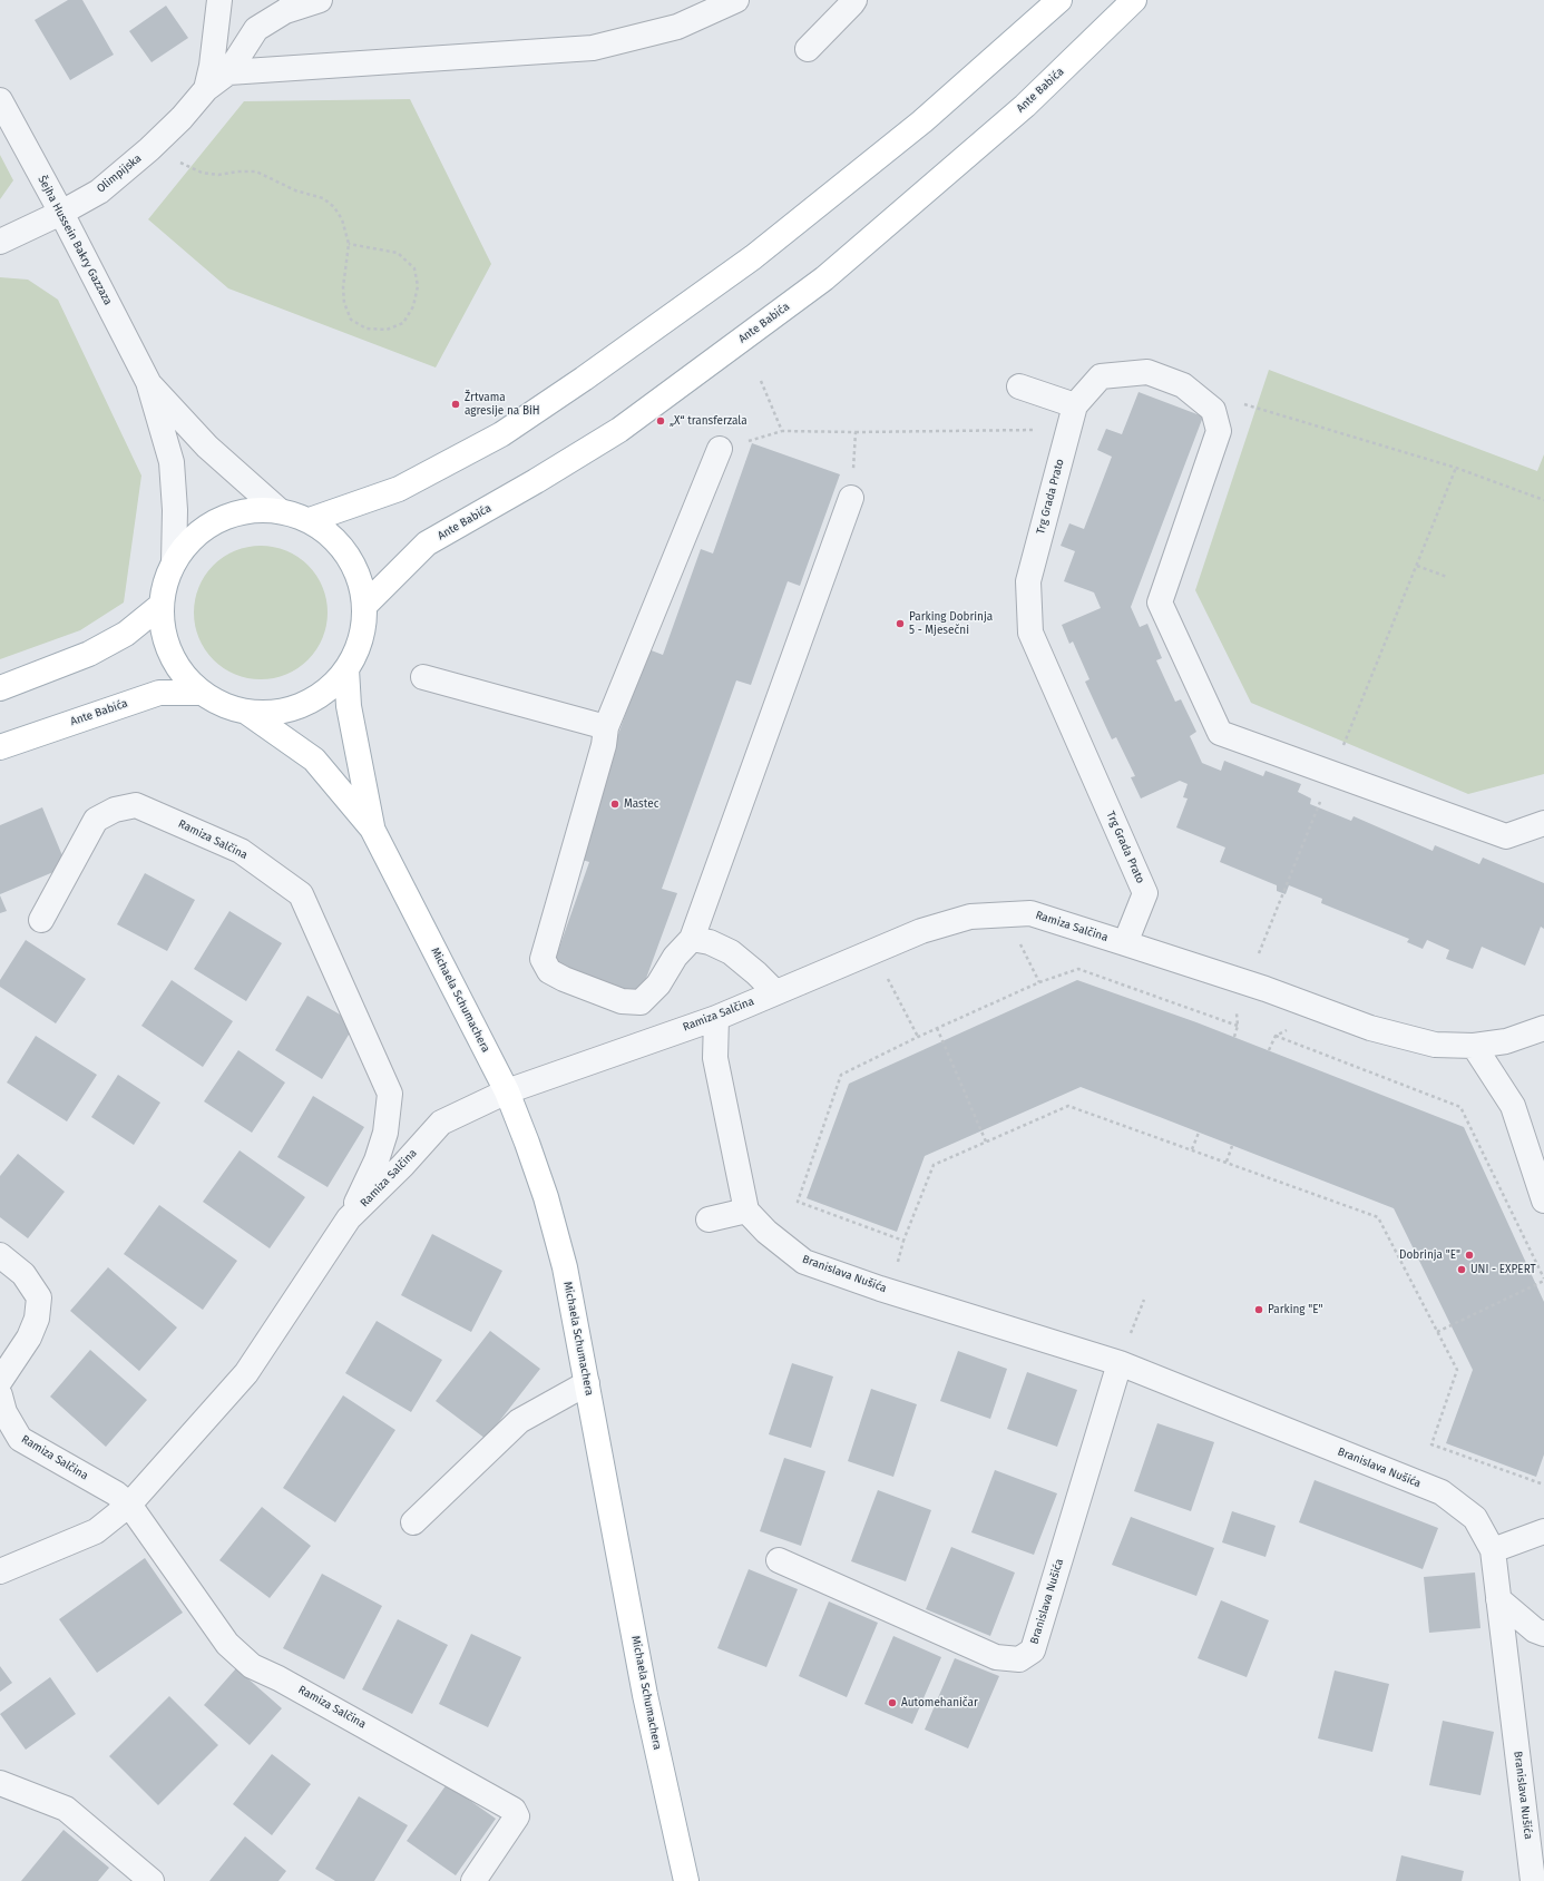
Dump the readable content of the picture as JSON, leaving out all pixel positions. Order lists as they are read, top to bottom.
{
  "streets": {
    "main road": ["Ante Babića", "Michaela Schumachera"],
    "street": [
      "Olimpijska",
      "Šejha Hussein Bakry Gazzaza",
      "Trg Grada Prato",
      "Ramiza Salčina",
      "Branislava Nušića"
    ]
  },
  "crossings": [
    ["Olimpijska", "Šejha Hussein Bakry Gazzaza"],
    ["Trg Grada Prato", "Ramiza Salčina"],
    ["Ramiza Salčina", "Michaela Schumachera"]
  ],
  "places": [
    "Žrtvama agresije na BiH",
    "„X“ transferzala",
    "Parking Dobrinja 5 - Mjesečni",
    "Mastec",
    "Dobrinja \"E\"",
    "UNI - EXPERT",
    "Parking \"E\"",
    "Automehaničar"
  ]
}
